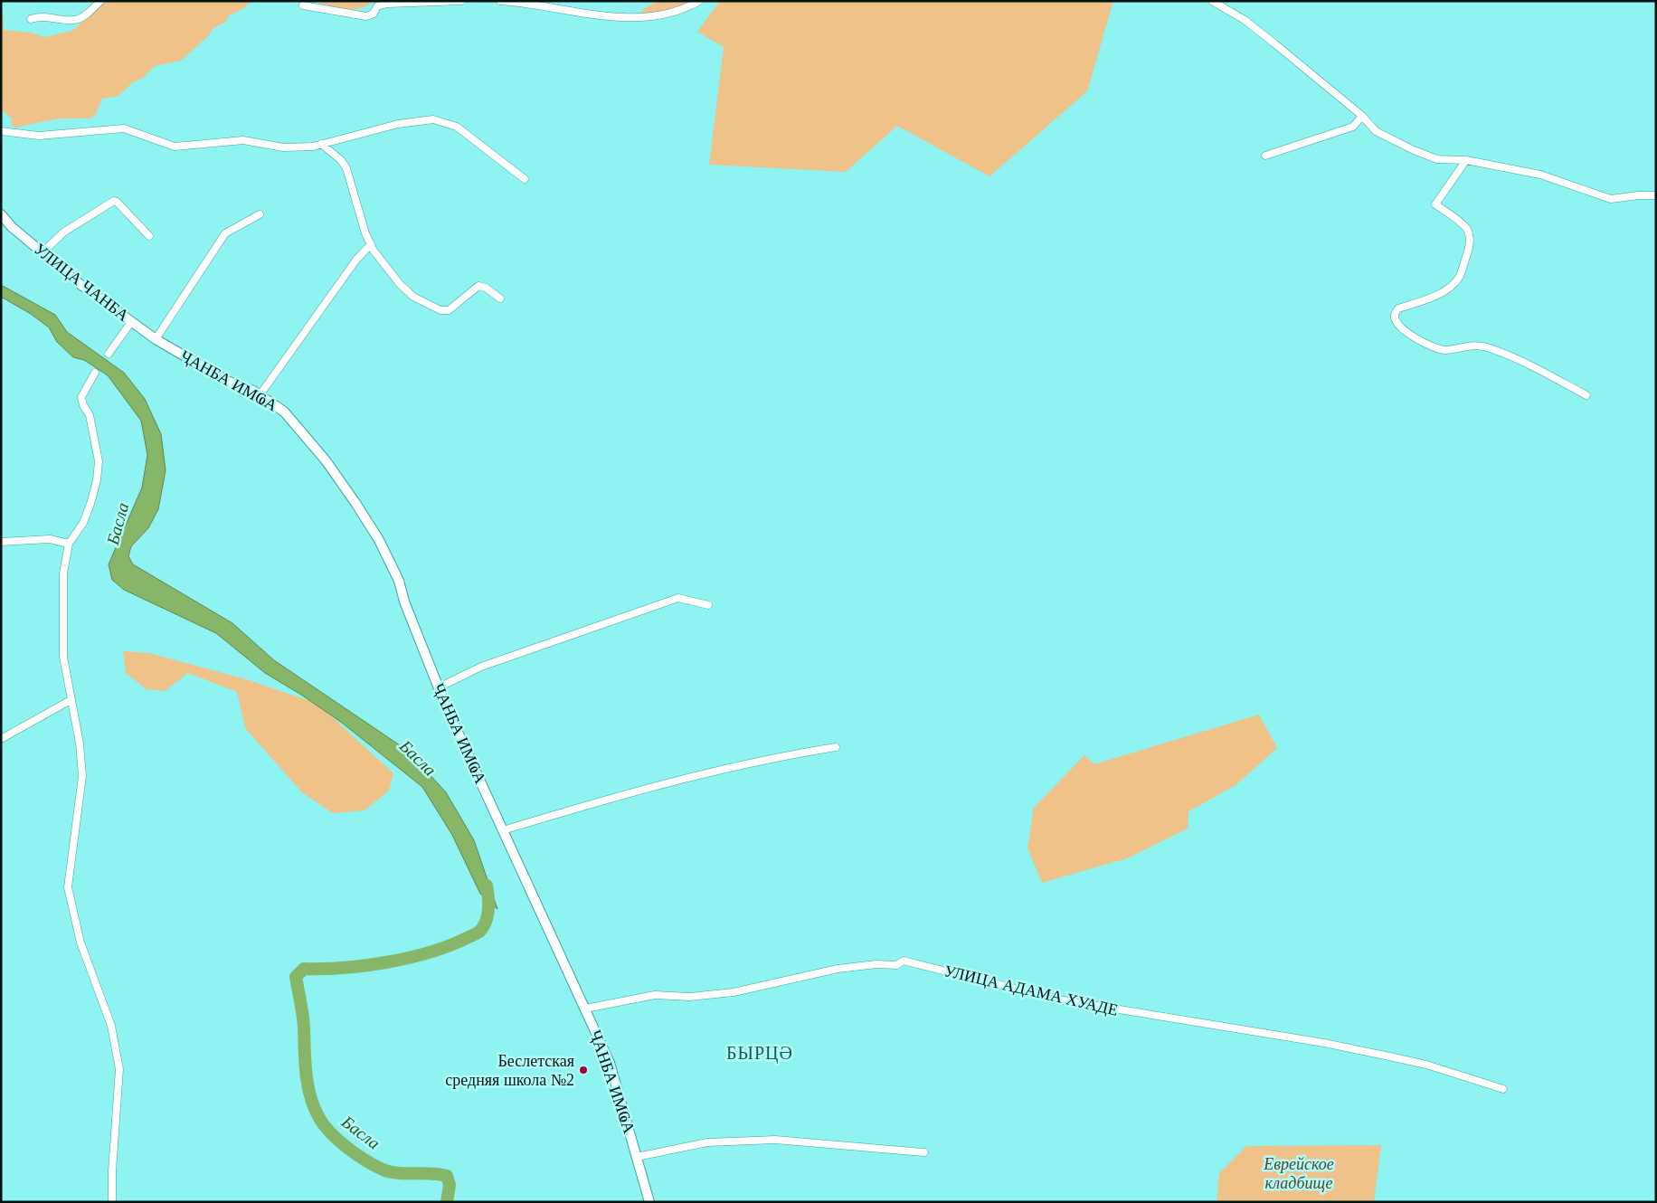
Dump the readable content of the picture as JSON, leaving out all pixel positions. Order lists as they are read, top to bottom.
{
  "streets": {
    "street": ["УЛИЦА ЧАНБА", "ҶАНБА ИМҨА", "УЛИЦА АДАМА ХУАДЕ"]
  },
  "crossings": [
    ["УЛИЦА ЧАНБА", "ҶАНБА ИМҨА"],
    ["ҶАНБА ИМҨА", "УЛИЦА АДАМА ХУАДЕ"]
  ],
  "districts": ["БЫРЦӘ"],
  "water": ["Басла"],
  "parks": ["Еврейское кладбище"],
  "places": ["Беслетская средняя школа №2"]
}
